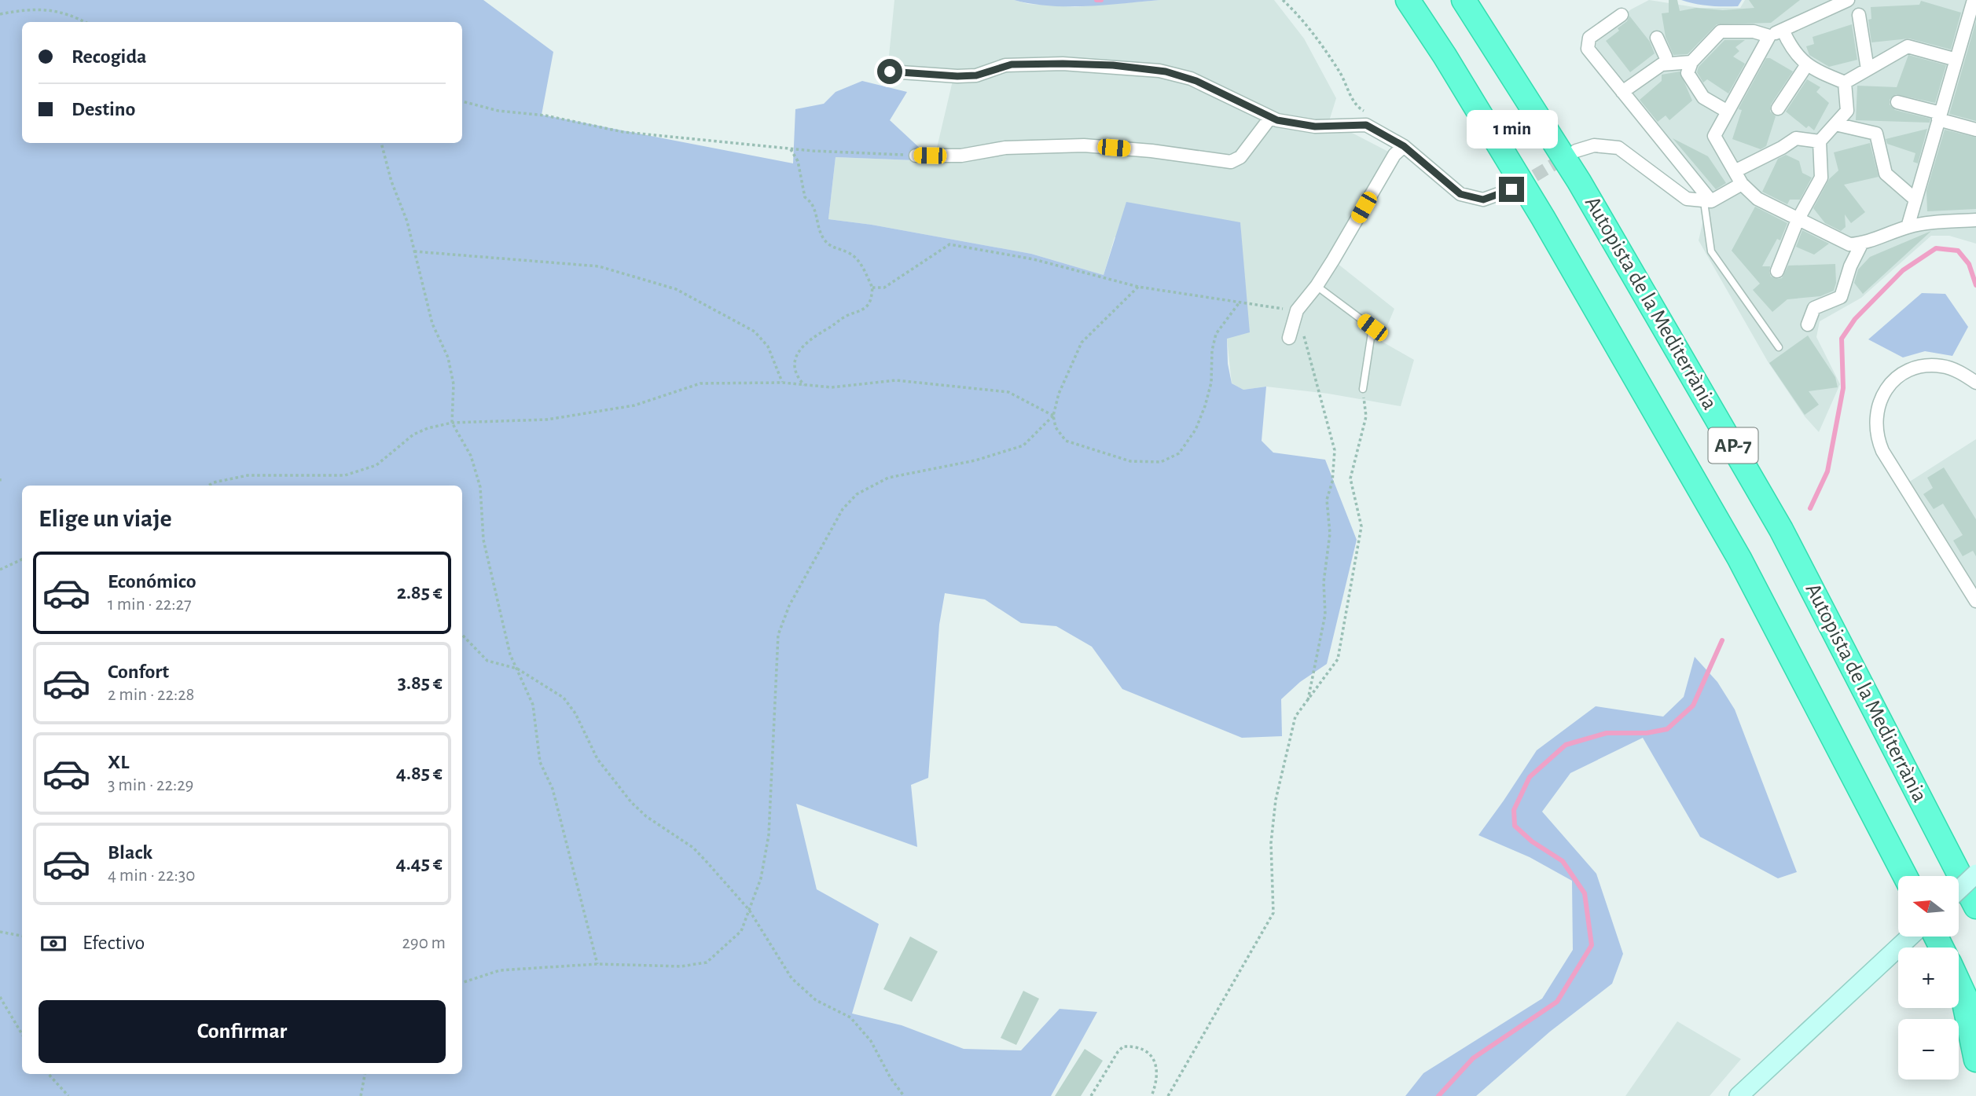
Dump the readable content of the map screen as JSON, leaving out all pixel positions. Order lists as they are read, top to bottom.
{
  "streets": {
    "highway": ["Autopista de la Mediterrània", "AP-7"]
  },
  "north": "left",
  "page": {
    "banner": ["Recogida", "Destino"],
    "bubble": "1 min",
    "heading": "Elige un viaje",
    "list": [
      {
        "name": "Económico",
        "note": "1 min · 22:27",
        "value": "2.85 €"
      },
      {
        "name": "Confort",
        "note": "2 min · 22:28",
        "value": "3.85 €"
      },
      {
        "name": "XL",
        "note": "3 min · 22:29",
        "value": "4.85 €"
      },
      {
        "name": "Black",
        "note": "4 min · 22:30",
        "value": "4.45 €"
      }
    ],
    "map_buttons": ["+", "−"],
    "pay": ["Efectivo", "290 m"],
    "buttons": "Confirmar"
  }
}
